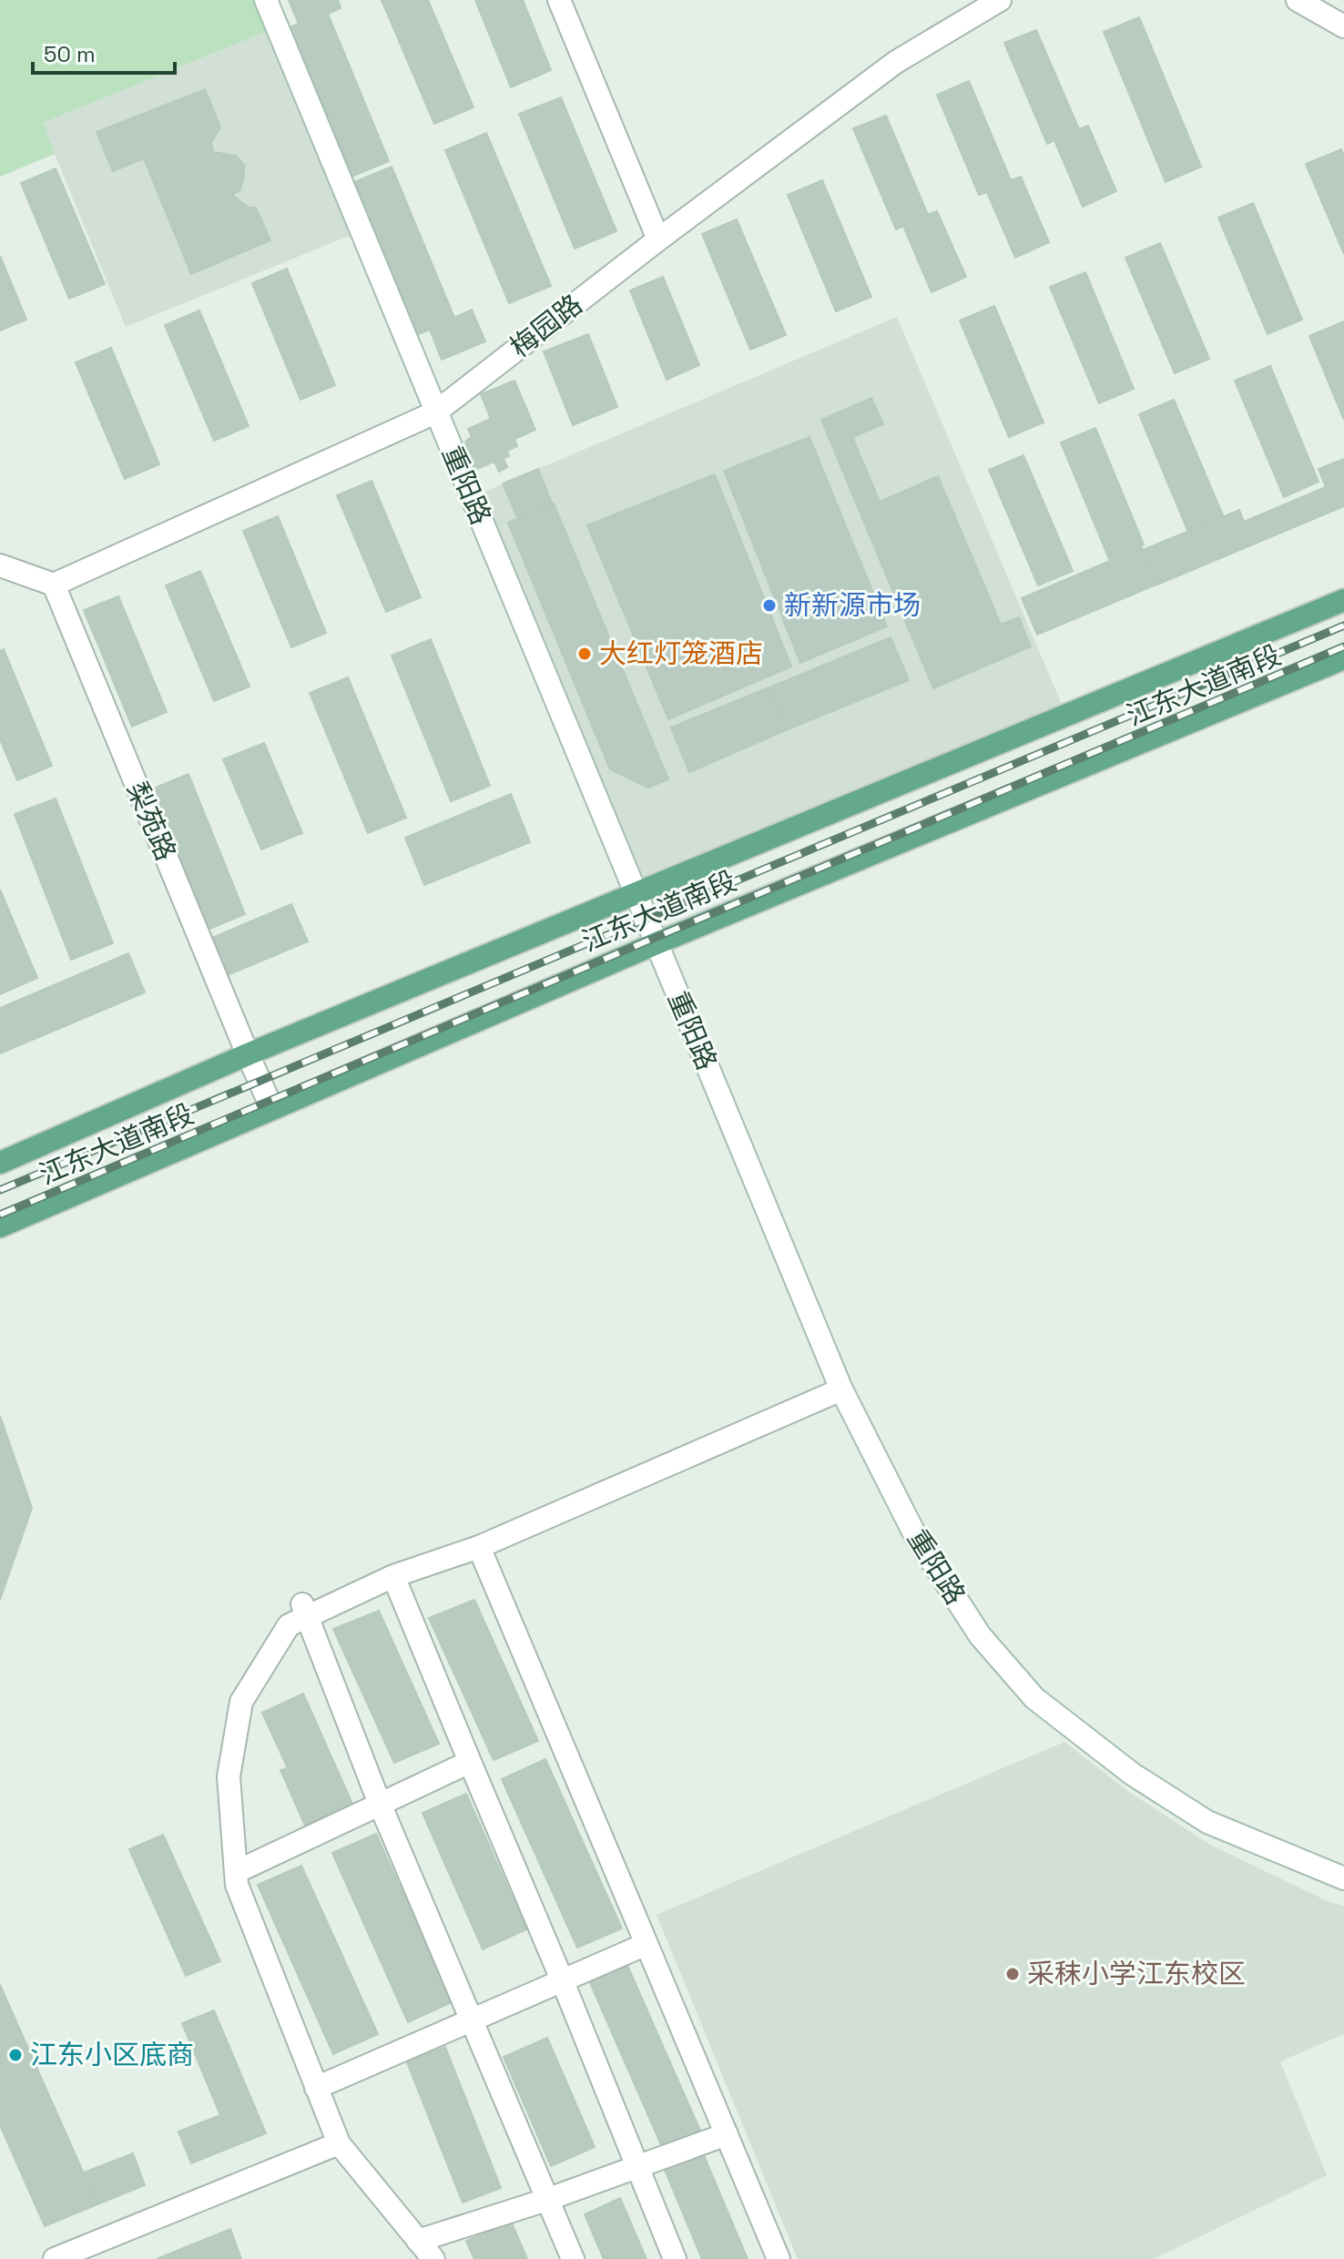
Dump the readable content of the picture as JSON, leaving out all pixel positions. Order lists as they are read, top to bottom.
{
  "streets": {
    "main road": ["江东大道南段"],
    "street": ["梅园路", "重阳路", "梨苑路"]
  },
  "crossings": [
    ["梅园路", "重阳路"],
    ["梅园路", "梨苑路"],
    ["重阳路", "江东大道南段"],
    ["江东大道南段", "梨苑路"]
  ],
  "places": [
    "新新源市场",
    "大红灯笼酒店",
    "采秣小学江东校区",
    "江东小区底商"
  ],
  "scale_bar": "50 m"
}
